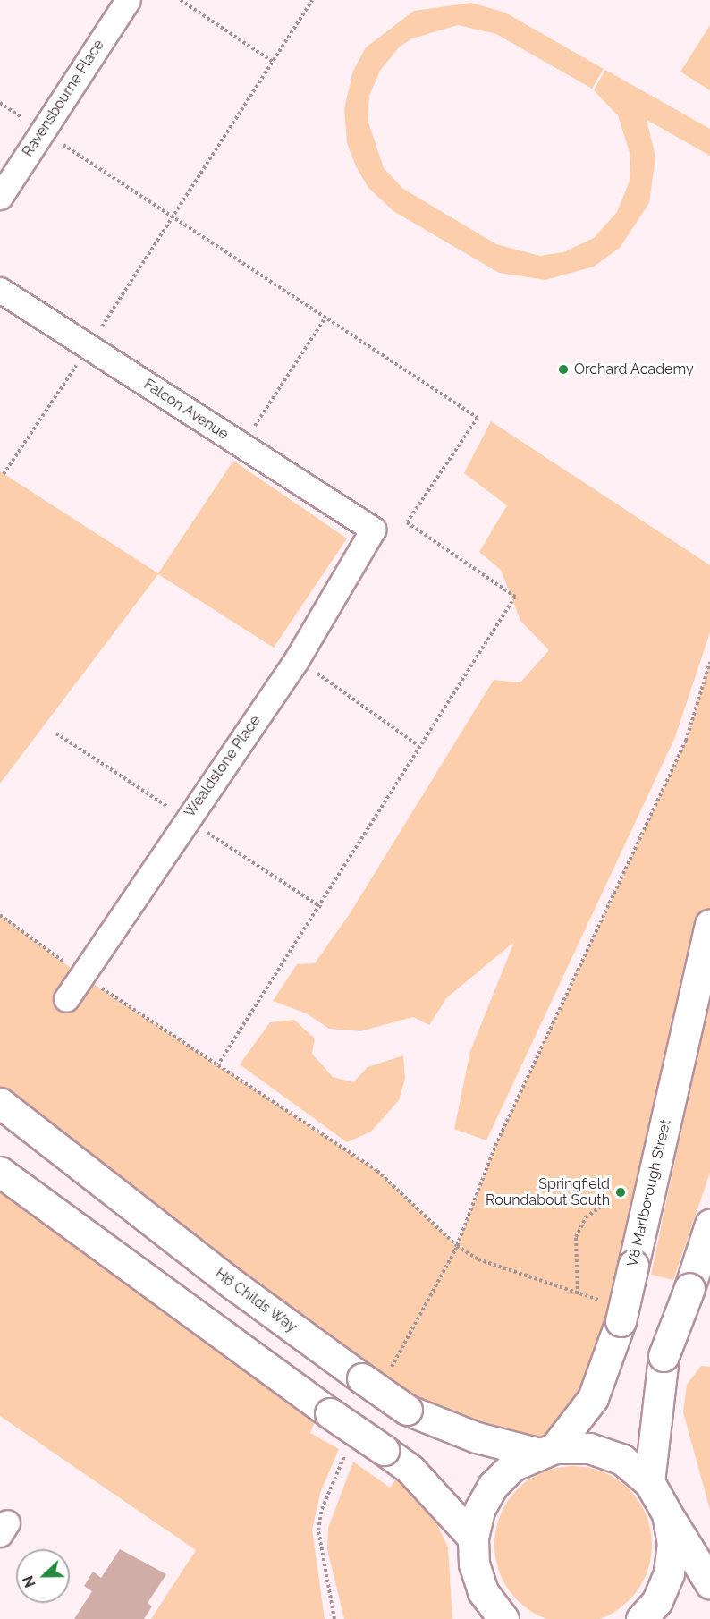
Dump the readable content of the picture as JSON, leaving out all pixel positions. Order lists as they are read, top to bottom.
{
  "streets": {
    "street": [
      "Ravensbourne Place",
      "Falcon Avenue",
      "Wealdstone Place",
      "V8 Marlborough Street",
      "H6 Childs Way"
    ]
  },
  "crossings": [
    ["Falcon Avenue", "Wealdstone Place"],
    ["V8 Marlborough Street", "H6 Childs Way"]
  ],
  "places": ["Orchard Academy", "Springfield Roundabout South"],
  "north": "left"
}
